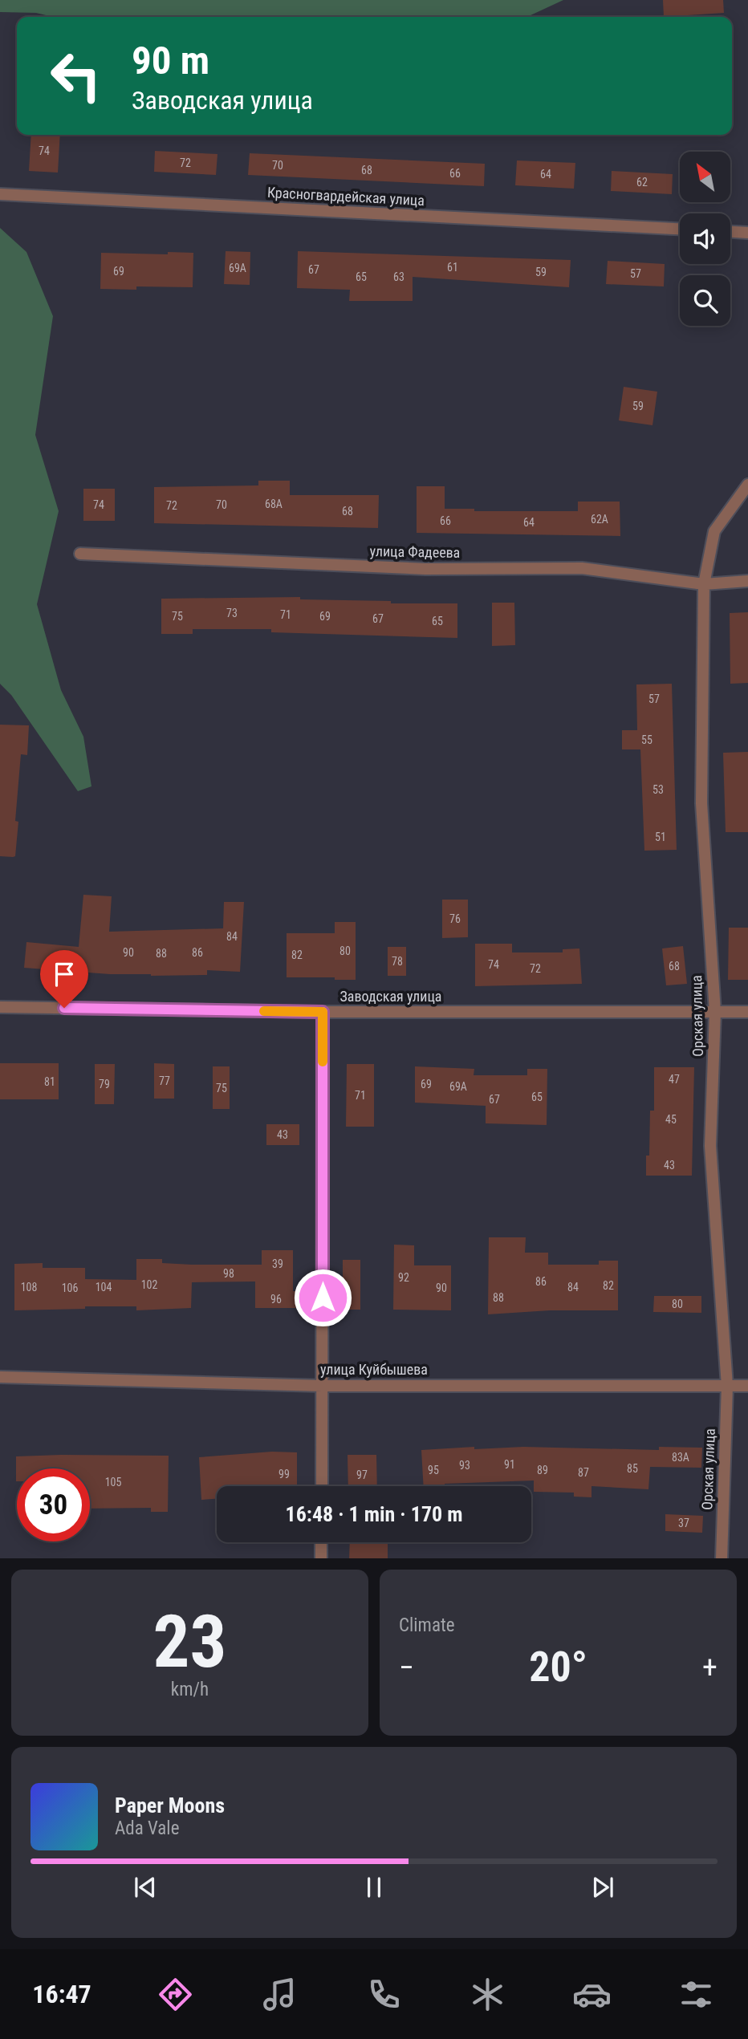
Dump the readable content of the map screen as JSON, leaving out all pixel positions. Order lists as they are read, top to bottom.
{
  "streets": {
    "street": [
      "Красногвардейская улица",
      "улица Фадеева",
      "Заводская улица",
      "Орская улица",
      "улица Куйбышева"
    ]
  },
  "crossings": [
    ["улица Фадеева", "Орская улица"],
    ["Заводская улица", "Орская улица"],
    ["Орская улица", "улица Куйбышева"]
  ],
  "house_numbers": [
    "74",
    "72",
    "70",
    "68",
    "66",
    "64",
    "62",
    "61",
    "69А",
    "67",
    "69",
    "59",
    "57",
    "65",
    "63",
    "59",
    "68А",
    "74",
    "70",
    "72",
    "68",
    "62А",
    "66",
    "64",
    "73",
    "71",
    "75",
    "69",
    "67",
    "65",
    "57",
    "55",
    "53",
    "51",
    "76",
    "84",
    "80",
    "90",
    "86",
    "88",
    "82",
    "78",
    "74",
    "68",
    "72",
    "47",
    "77",
    "81",
    "79",
    "69",
    "69А",
    "75",
    "71",
    "65",
    "67",
    "45",
    "43",
    "43",
    "39",
    "98",
    "92",
    "86",
    "102",
    "82",
    "108",
    "104",
    "84",
    "106",
    "90",
    "88",
    "96",
    "80",
    "83А",
    "91",
    "93",
    "85",
    "95",
    "89",
    "87",
    "99",
    "97",
    "105",
    "37"
  ],
  "north": "top left",
  "page": {
    "turn": ["90 m", "Заводская улица"],
    "limit": "30",
    "trip": "16:48 · 1 min · 170 m",
    "tile": [
      ["23", "km/h"],
      "Climate"
    ],
    "heat": ["−", "20°", "+"],
    "song": ["Paper Moons", "Ada Vale"],
    "tabs": "16:47"
  }
}
